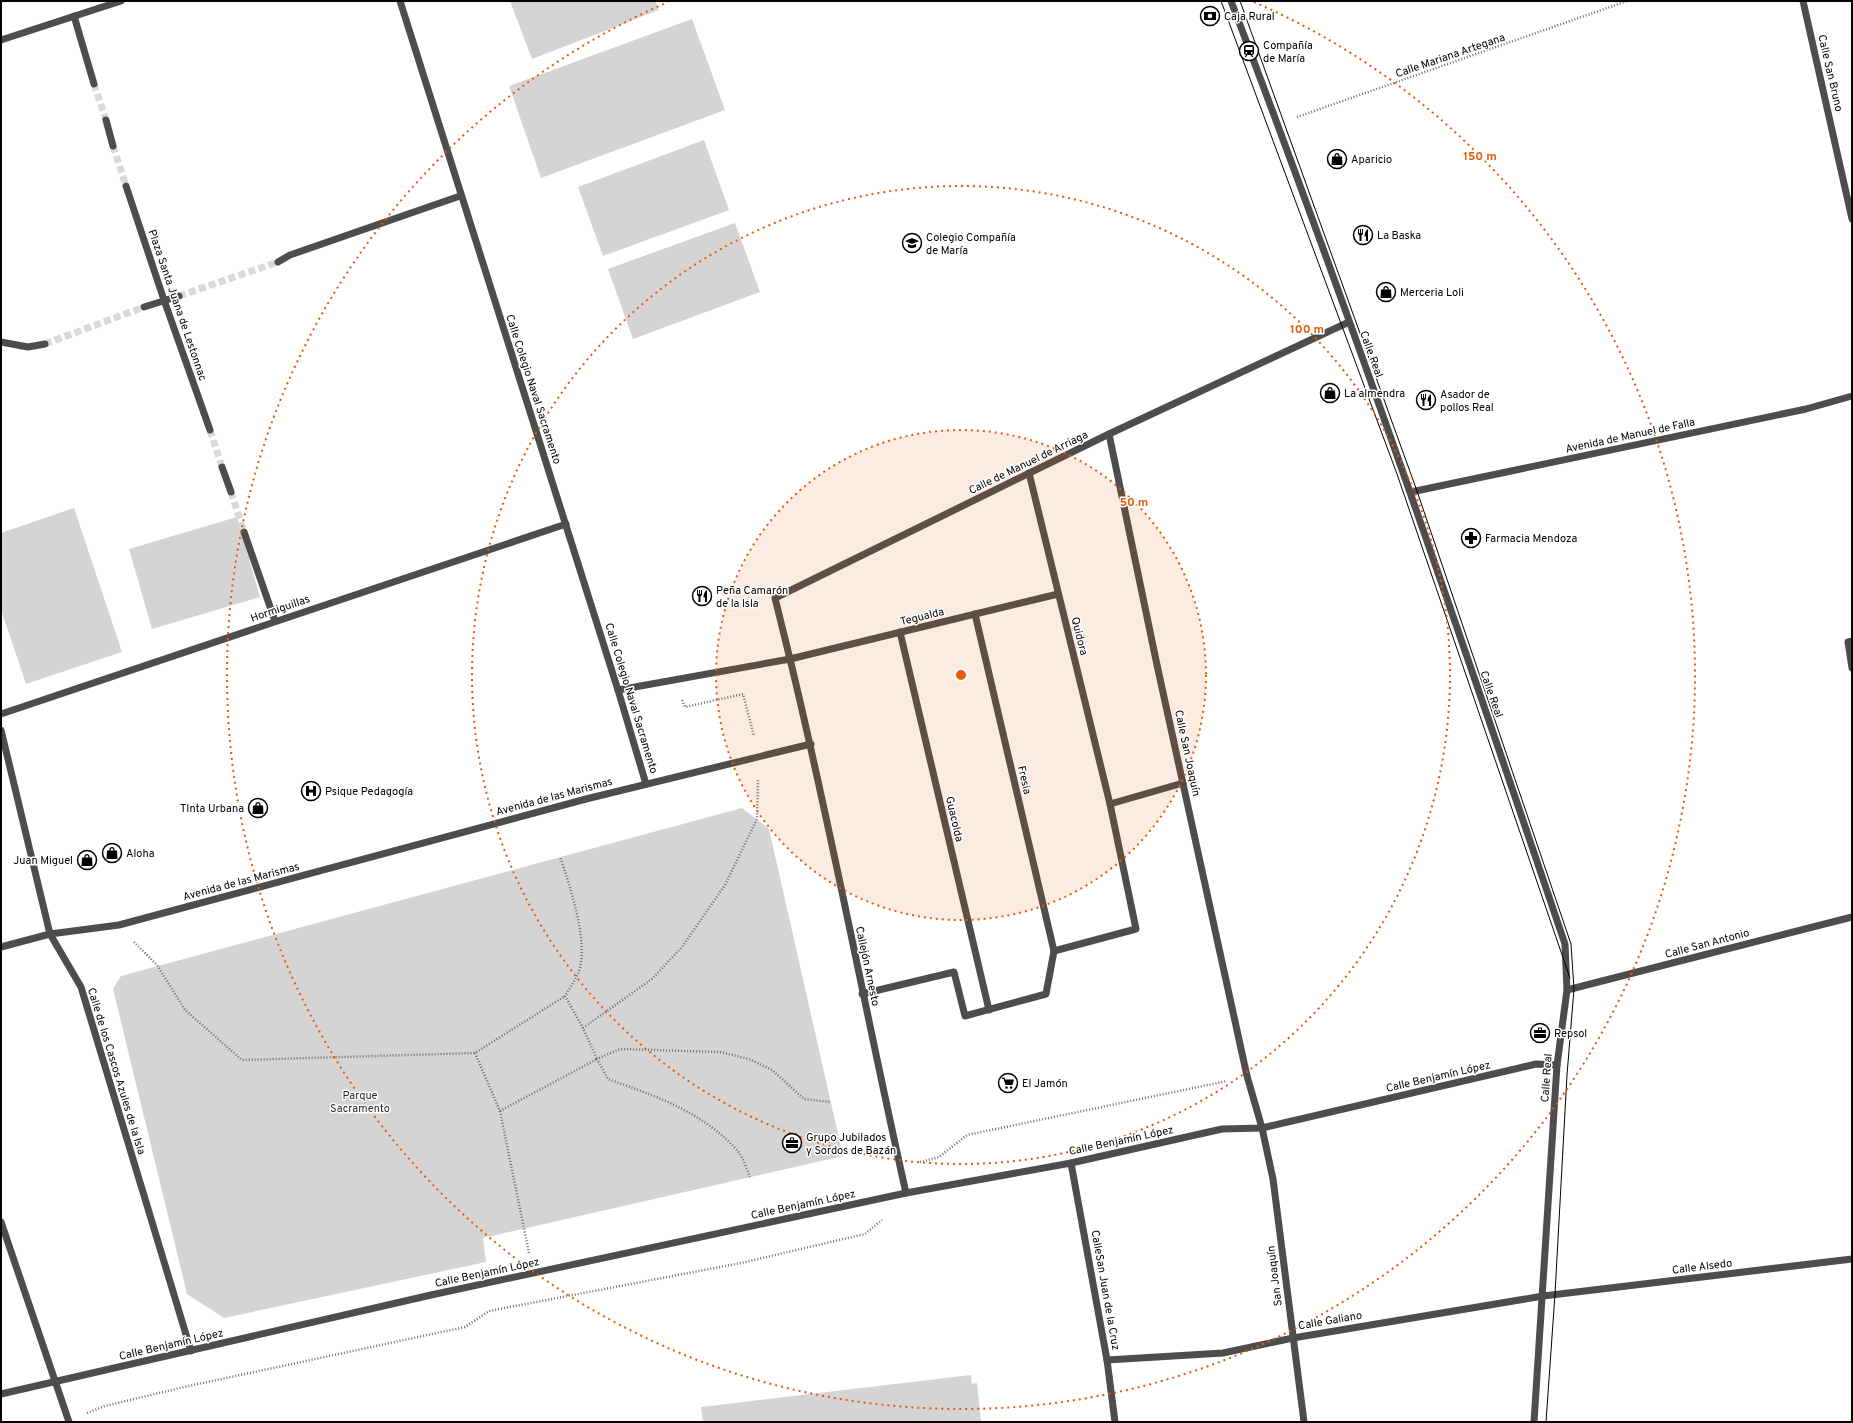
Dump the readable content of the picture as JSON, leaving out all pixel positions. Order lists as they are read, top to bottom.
{
  "streets": {
    "street": [
      "Calle San Bruno",
      "Plaza Santa Juana de Lestonnac",
      "Calle Real",
      "Calle Colegio Naval Sacramento",
      "Avenida de Manuel de Falla",
      "Calle de Manuel de Arriaga",
      "Hormiguillas",
      "Tegualda",
      "Quidora",
      "Calle San Joaquín",
      "Fresia",
      "Avenida de las Marismas",
      "Guacolda",
      "Calle San Antonio",
      "Callejón Arnesto",
      "Calle de los Cascos Azules de la Isla",
      "Calle Benjamín López",
      "Calle Alsedo",
      "San Joaquín",
      "CalleSan Juan de la Cruz",
      "Calle Galiano"
    ],
    "path": ["Calle Mariana Artegana"]
  },
  "crossings": [
    ["Calle Mariana Artegana", "Calle Real"],
    ["Calle Real", "Avenida de Manuel de Falla"],
    ["Calle Real", "Calle de Manuel de Arriaga"],
    ["Calle Real", "Calle San Antonio"],
    ["Calle Real", "Calle Benjamín López"],
    ["Calle Real", "Calle Galiano"],
    ["Calle Colegio Naval Sacramento", "Hormiguillas"],
    ["Calle Colegio Naval Sacramento", "Avenida de las Marismas"],
    ["Calle de Manuel de Arriaga", "Tegualda"],
    ["Calle de Manuel de Arriaga", "Quidora"],
    ["Calle de Manuel de Arriaga", "Calle San Joaquín"],
    ["Tegualda", "Quidora"],
    ["Tegualda", "Fresia"],
    ["Tegualda", "Guacolda"],
    ["Quidora", "Fresia"],
    ["Calle San Joaquín", "Calle Benjamín López"],
    ["Calle San Joaquín", "San Joaquín"],
    ["Avenida de las Marismas", "Callejón Arnesto"],
    ["Avenida de las Marismas", "Calle de los Cascos Azules de la Isla"],
    ["Callejón Arnesto", "Calle Benjamín López"],
    ["Calle de los Cascos Azules de la Isla", "Calle Benjamín López"],
    ["Calle Benjamín López", "San Joaquín"],
    ["Calle Benjamín López", "CalleSan Juan de la Cruz"],
    ["Calle Alsedo", "Calle Galiano"],
    ["San Joaquín", "Calle Galiano"],
    ["CalleSan Juan de la Cruz", "Calle Galiano"]
  ],
  "parks": ["Parque Sacramento"],
  "places": {
    "bank": ["Caja Rural"],
    "station": ["Compañía de María"],
    "shop": [
      "Aparicio",
      "Merceria Loli",
      "La almendra",
      "TInta Urbana",
      "Aloha",
      "Juan Miguel"
    ],
    "restaurant": ["La Baska", "Asador de pollos Real", "Peña Camarón de la Isla"],
    "school or university": ["Colegio Compañía de María"],
    "pharmacy": ["Farmacia Mendoza"],
    "hospital": ["Psique Pedagogía"],
    "office": ["Repsol", "Grupo Jubilados y Sordos de Bazán"],
    "supermarket": ["El Jamón"]
  },
  "rings": ["150 m", "100 m", "50 m"]
}
